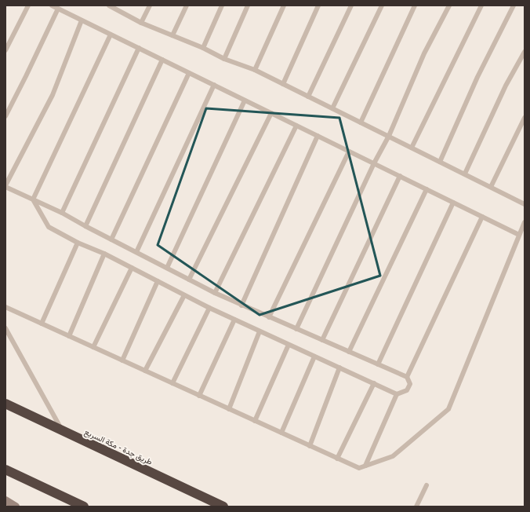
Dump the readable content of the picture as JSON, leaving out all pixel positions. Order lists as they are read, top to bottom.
{
  "streets": {
    "highway": ["طريق جدة - مكة السريع"]
  }
}
